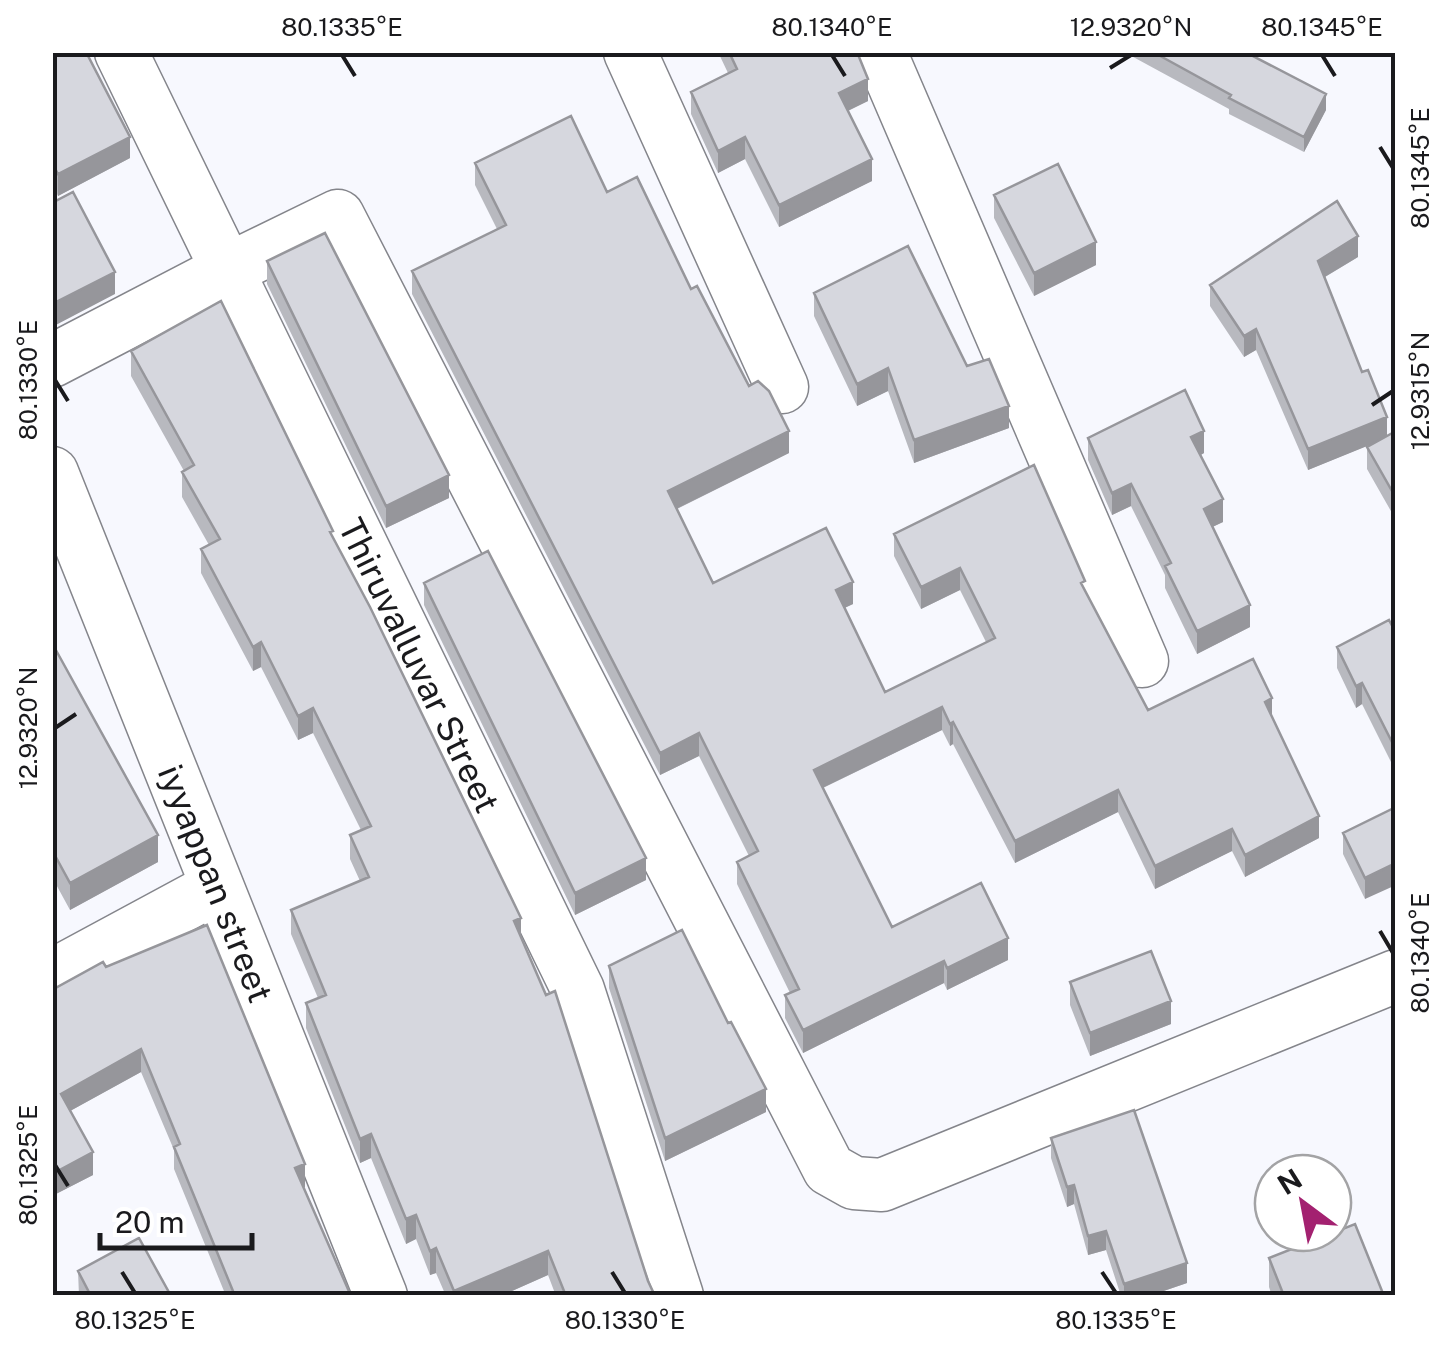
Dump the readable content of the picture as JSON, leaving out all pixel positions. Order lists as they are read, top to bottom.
{
  "streets": {
    "street": ["Thiruvalluvar Street", "iyyappan street"]
  },
  "scale_bar": "20 m",
  "north": "top left",
  "coordinates": [
    "80.1335°E",
    "80.1340°E",
    "12.9320°N",
    "80.1345°E",
    "80.1330°E",
    "12.9315°N",
    "80.1325°E"
  ]
}
